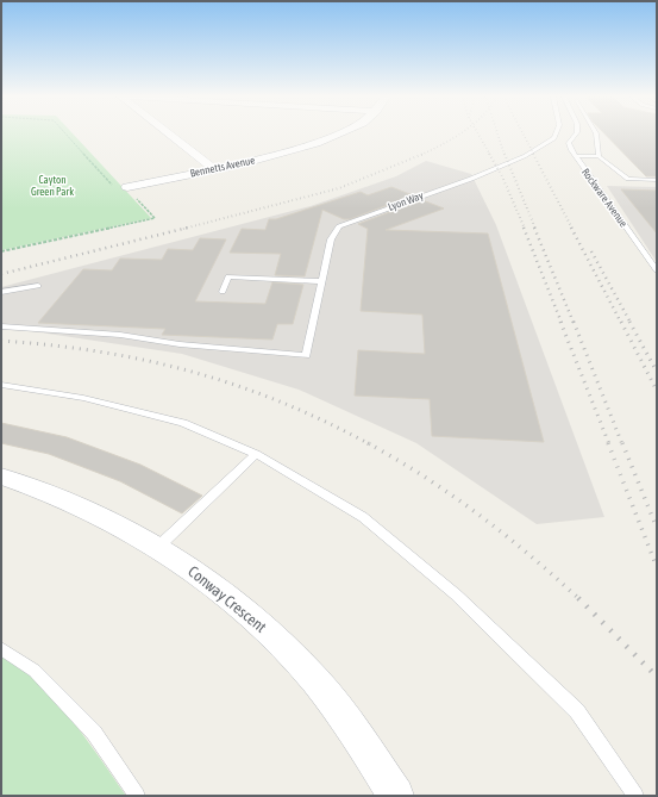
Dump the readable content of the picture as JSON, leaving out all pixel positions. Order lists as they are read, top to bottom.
{
  "streets": {
    "street": ["Bennetts Avenue", "Conway Crescent"],
    "lane": ["Rockware Avenue", "Lyon Way"]
  },
  "parks": ["Cayton Green Park"]
}
